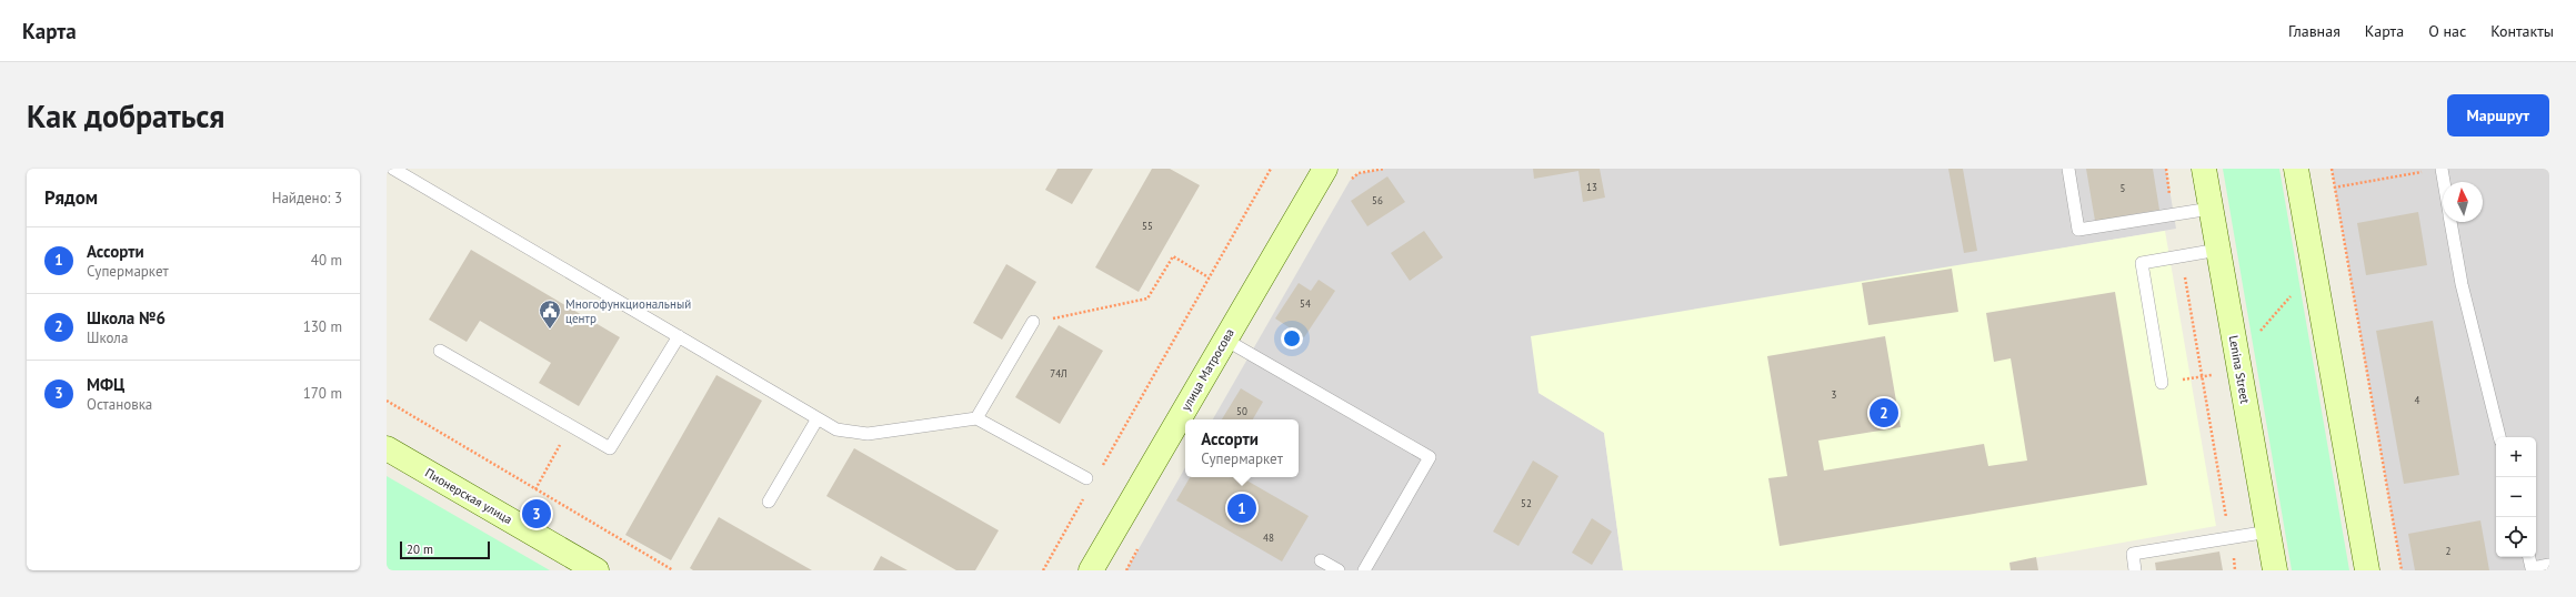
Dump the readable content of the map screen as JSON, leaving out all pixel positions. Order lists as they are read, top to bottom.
{
  "streets": {
    "main road": ["улица Матросова", "Lenina Street", "Пионерская улица"]
  },
  "places": {
    "public building": ["Многофункциональный центр"]
  },
  "house_numbers": [
    "13",
    "5",
    "56",
    "55",
    "54",
    "74Л",
    "3",
    "4",
    "50",
    "52",
    "48",
    "2"
  ],
  "scale_bar": "20 m",
  "north": "top",
  "page": {
    "header": "Карта",
    "nav": [
      "Главная",
      "Карта",
      "О нас",
      "Контакты"
    ],
    "buttons": "Маршрут",
    "title": "Как добраться",
    "heading": ["Рядом", "Найдено: 3"],
    "list": [
      {
        "mark": "1",
        "name": "Ассорти",
        "note": "Супермаркет",
        "value": "40 m"
      },
      {
        "mark": "2",
        "name": "Школа №6",
        "note": "Школа",
        "value": "130 m"
      },
      {
        "mark": "3",
        "name": "МФЦ",
        "note": "Остановка",
        "value": "170 m"
      }
    ],
    "pins": ["2", "1", "3"],
    "popup": ["Ассорти", "Супермаркет"],
    "map_buttons": ["+", "−"],
    "scale": "20 m"
  }
}
